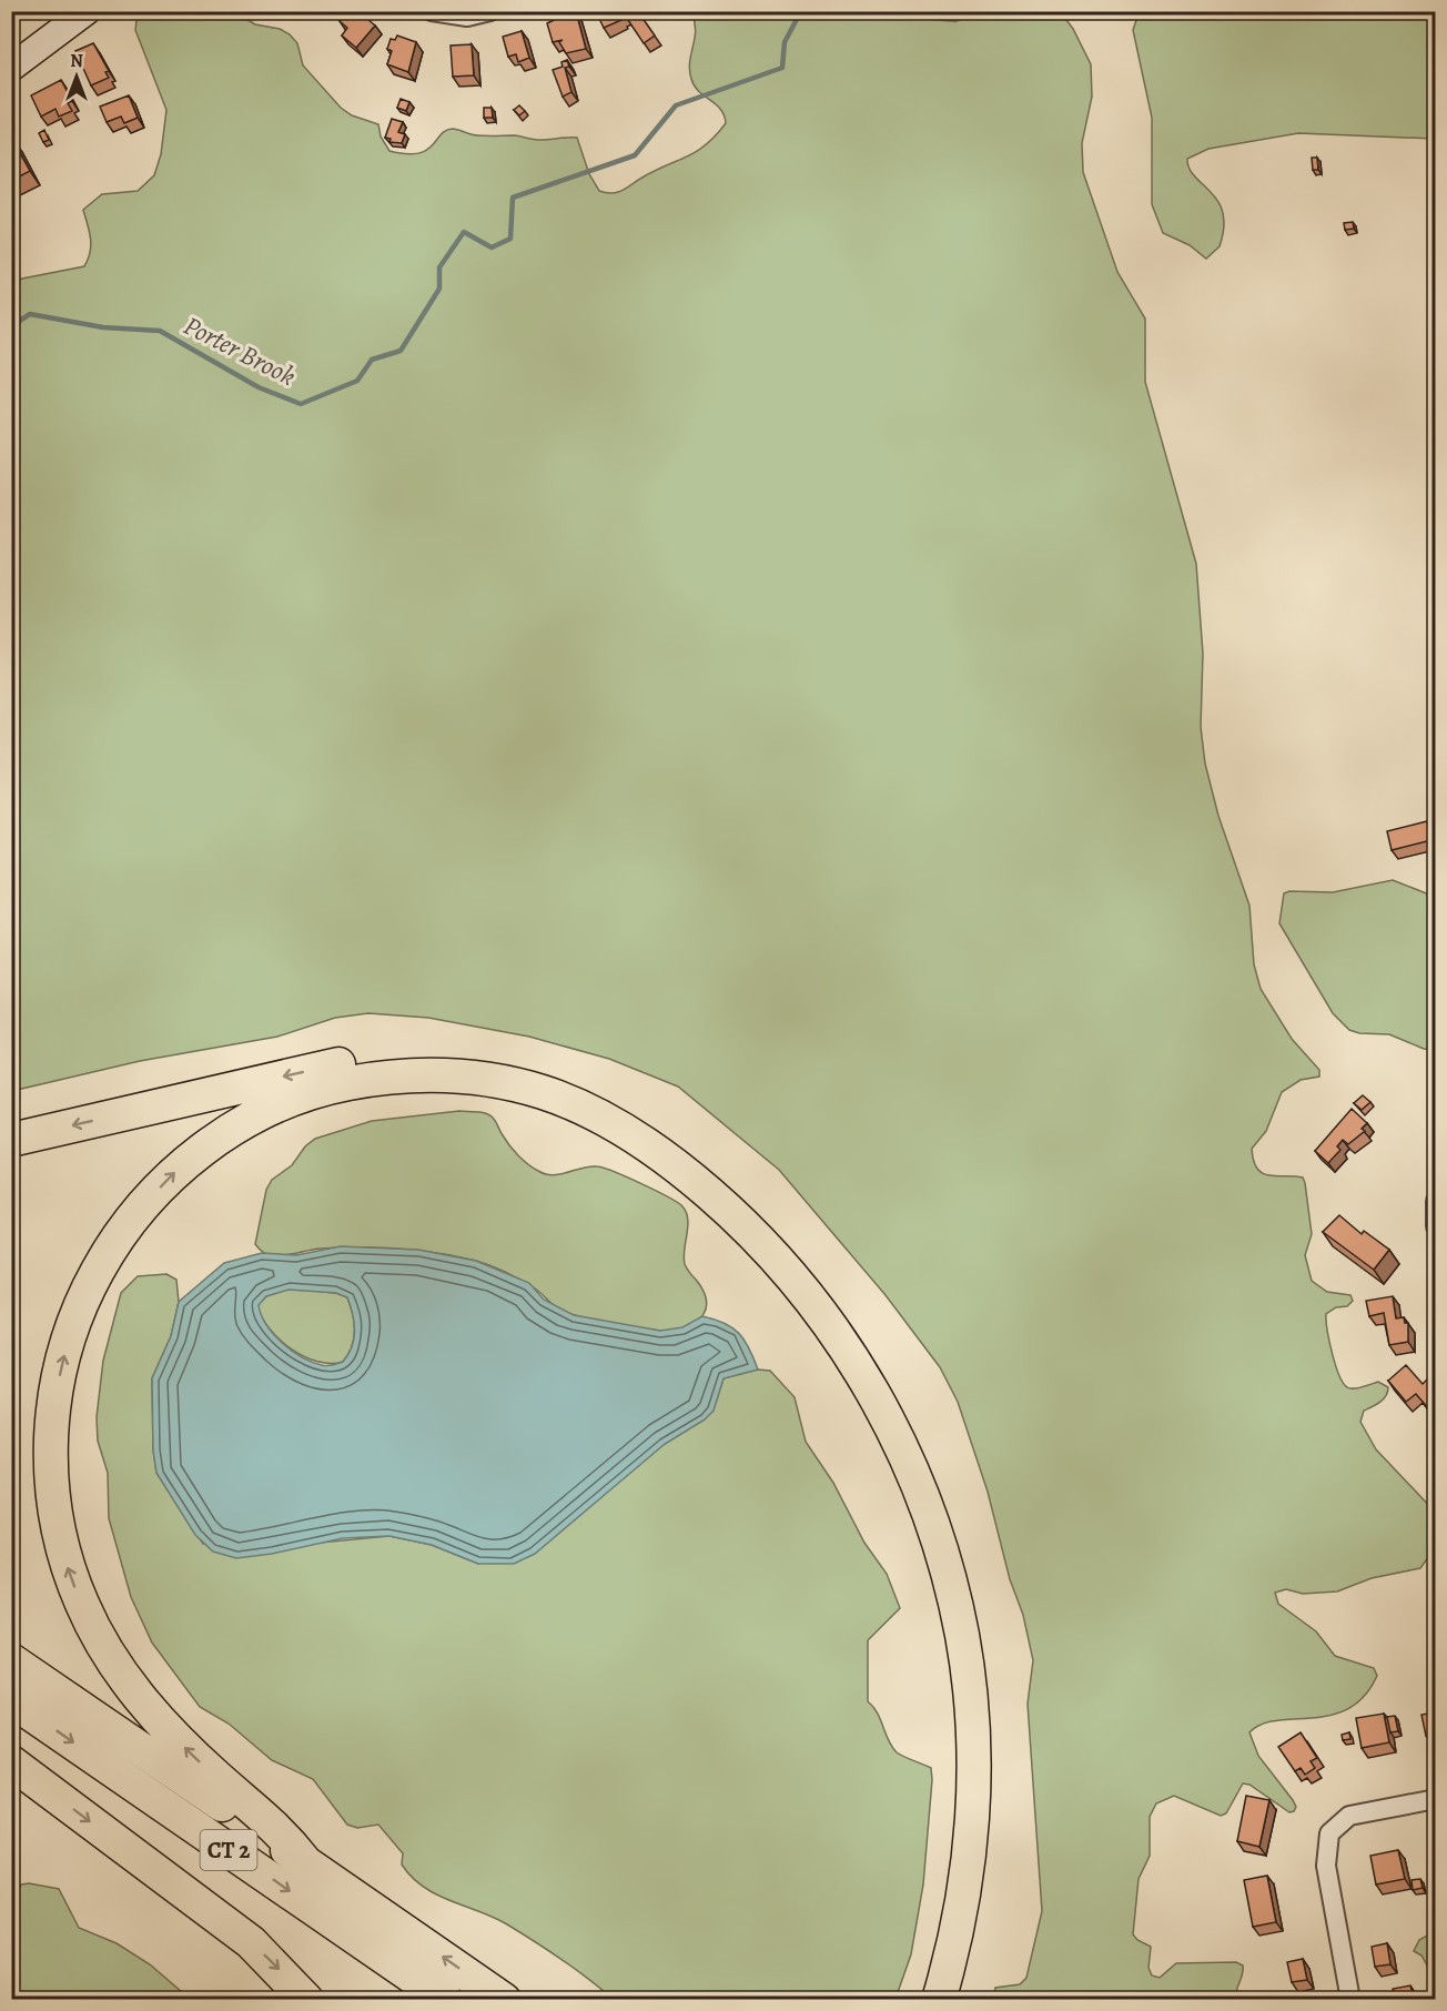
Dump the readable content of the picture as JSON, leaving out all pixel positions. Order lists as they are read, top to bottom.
{
  "streets": {
    "highway": ["CT 2"]
  },
  "water": ["Porter Brook"],
  "north": "top"
}
